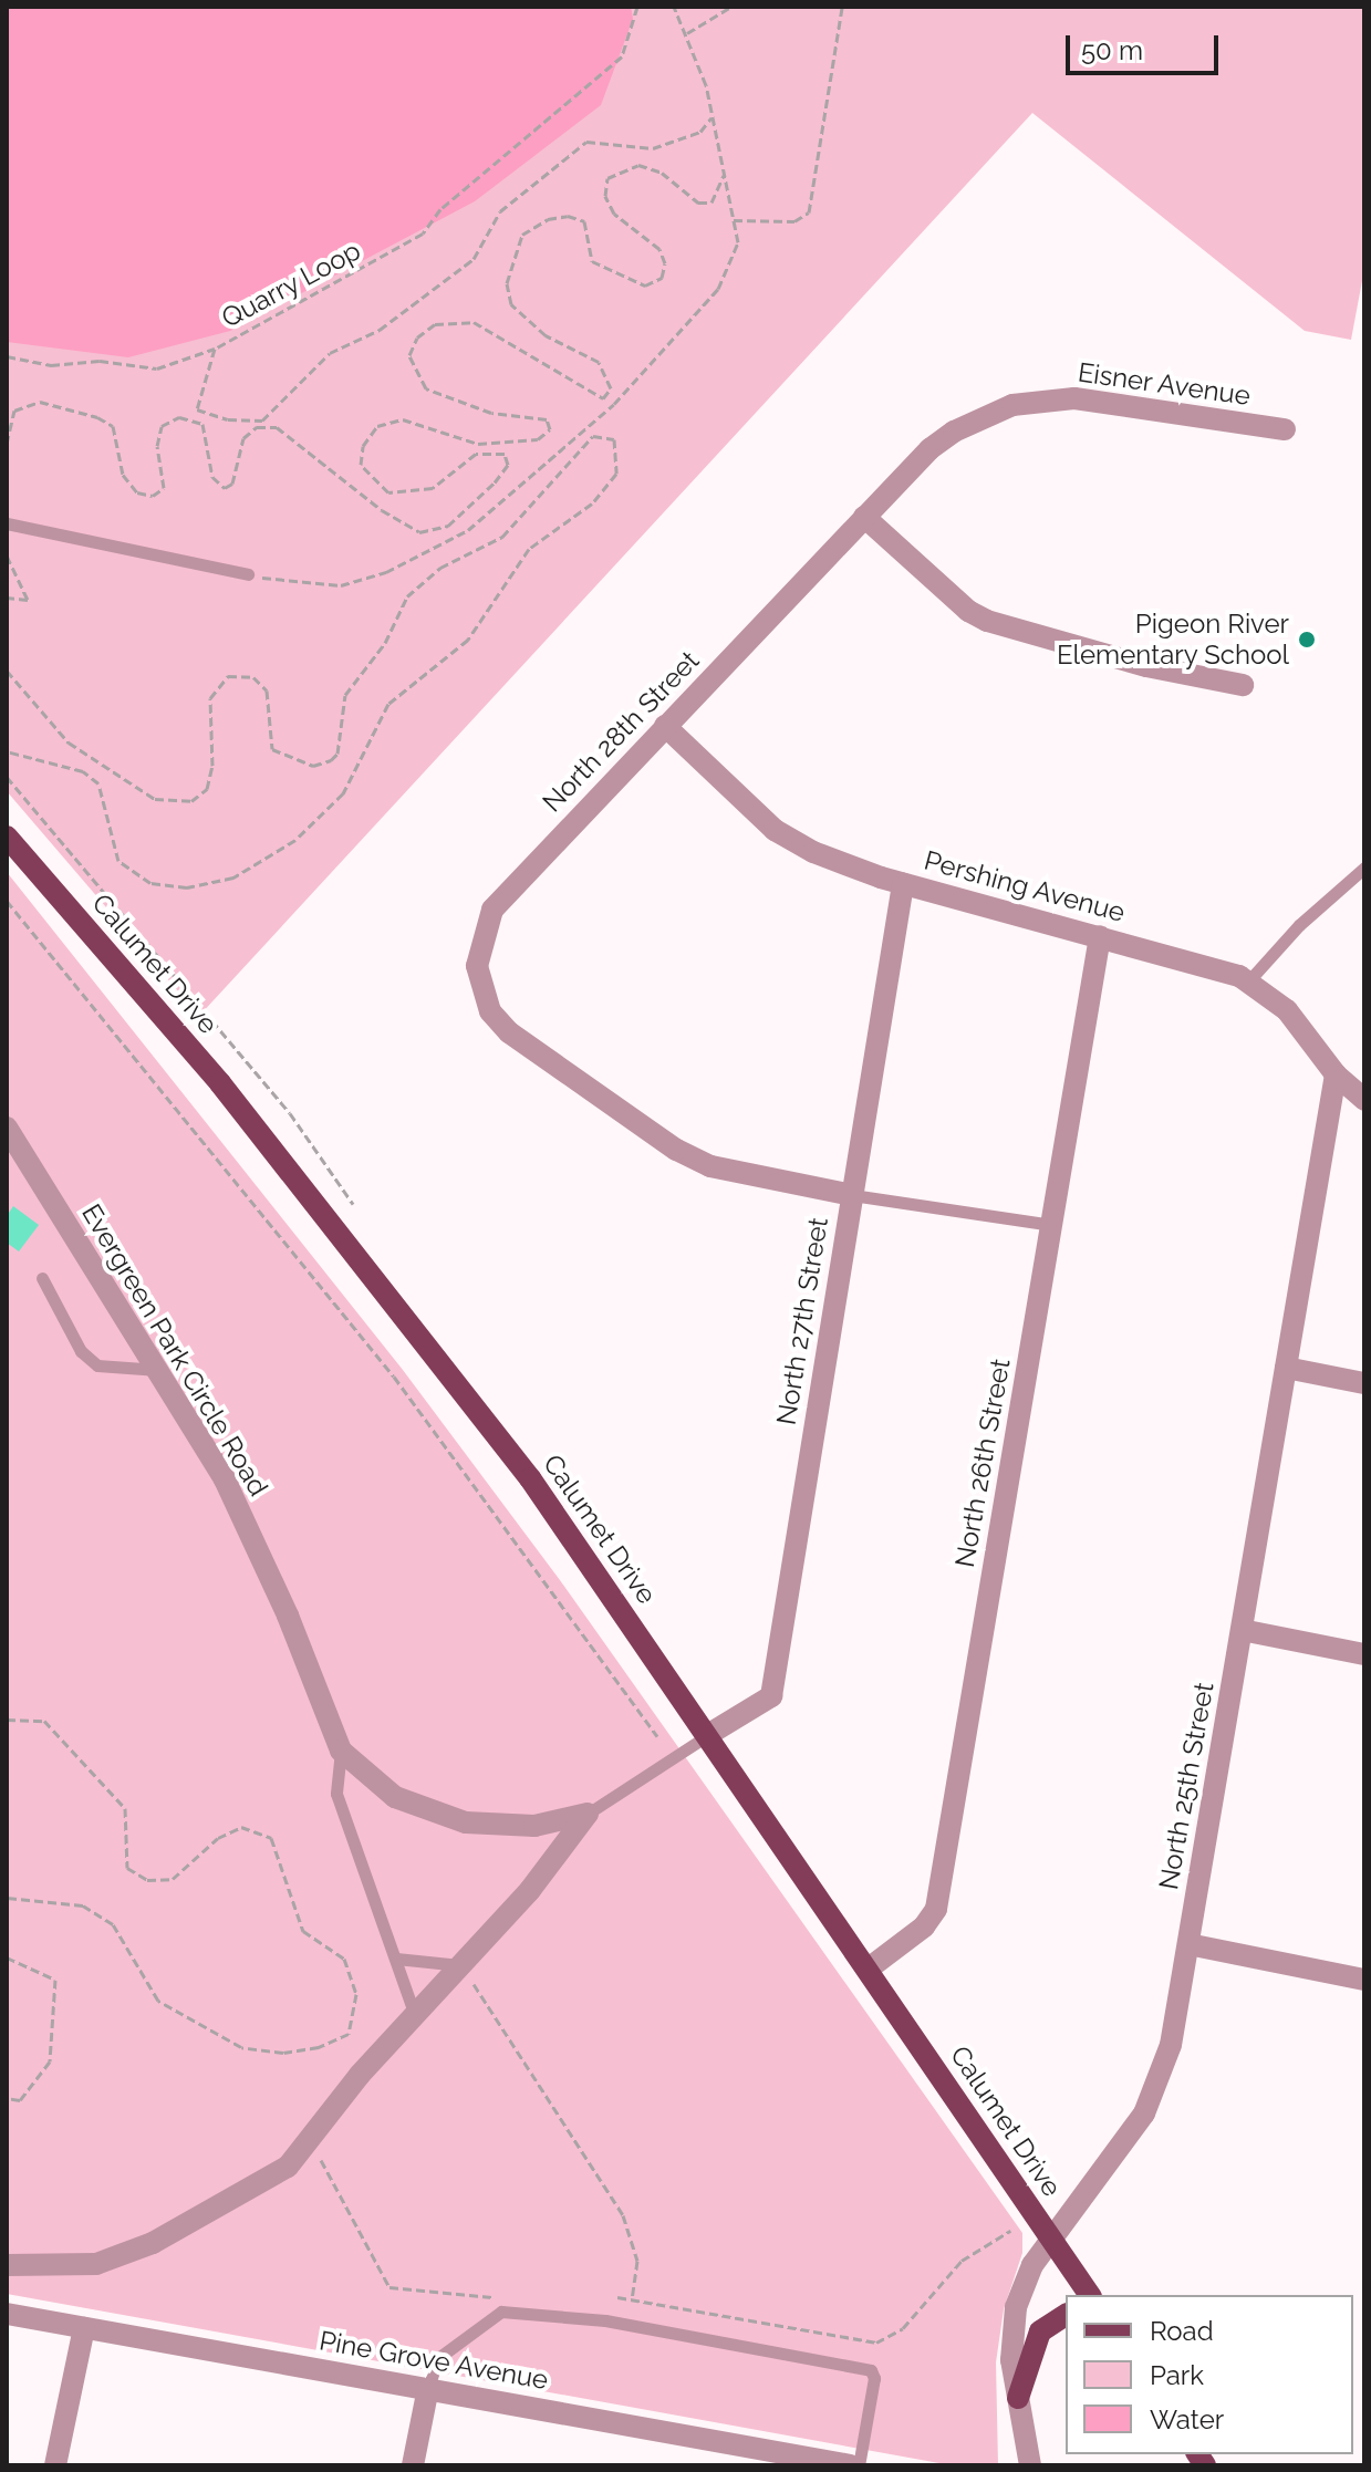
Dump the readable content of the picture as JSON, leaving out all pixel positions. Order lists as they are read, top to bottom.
{
  "streets": {
    "main road": ["Calumet Drive"],
    "street": [
      "Eisner Avenue",
      "North 28th Street",
      "Pershing Avenue",
      "North 27th Street",
      "Evergreen Park Circle Road",
      "North 26th Street",
      "North 25th Street",
      "Pine Grove Avenue"
    ],
    "path": ["Quarry Loop"]
  },
  "crossings": [
    ["Eisner Avenue", "North 28th Street"],
    ["North 28th Street", "Pershing Avenue"],
    ["North 28th Street", "North 27th Street"],
    ["Pershing Avenue", "North 27th Street"],
    ["Pershing Avenue", "North 26th Street"],
    ["Pershing Avenue", "North 25th Street"],
    ["Calumet Drive", "North 27th Street"],
    ["Calumet Drive", "Evergreen Park Circle Road"],
    ["Calumet Drive", "North 26th Street"],
    ["Calumet Drive", "North 25th Street"],
    ["North 27th Street", "Evergreen Park Circle Road"]
  ],
  "places": ["Pigeon River Elementary School"],
  "legend": ["Road", "Park", "Water"],
  "scale_bar": "50 m"
}
